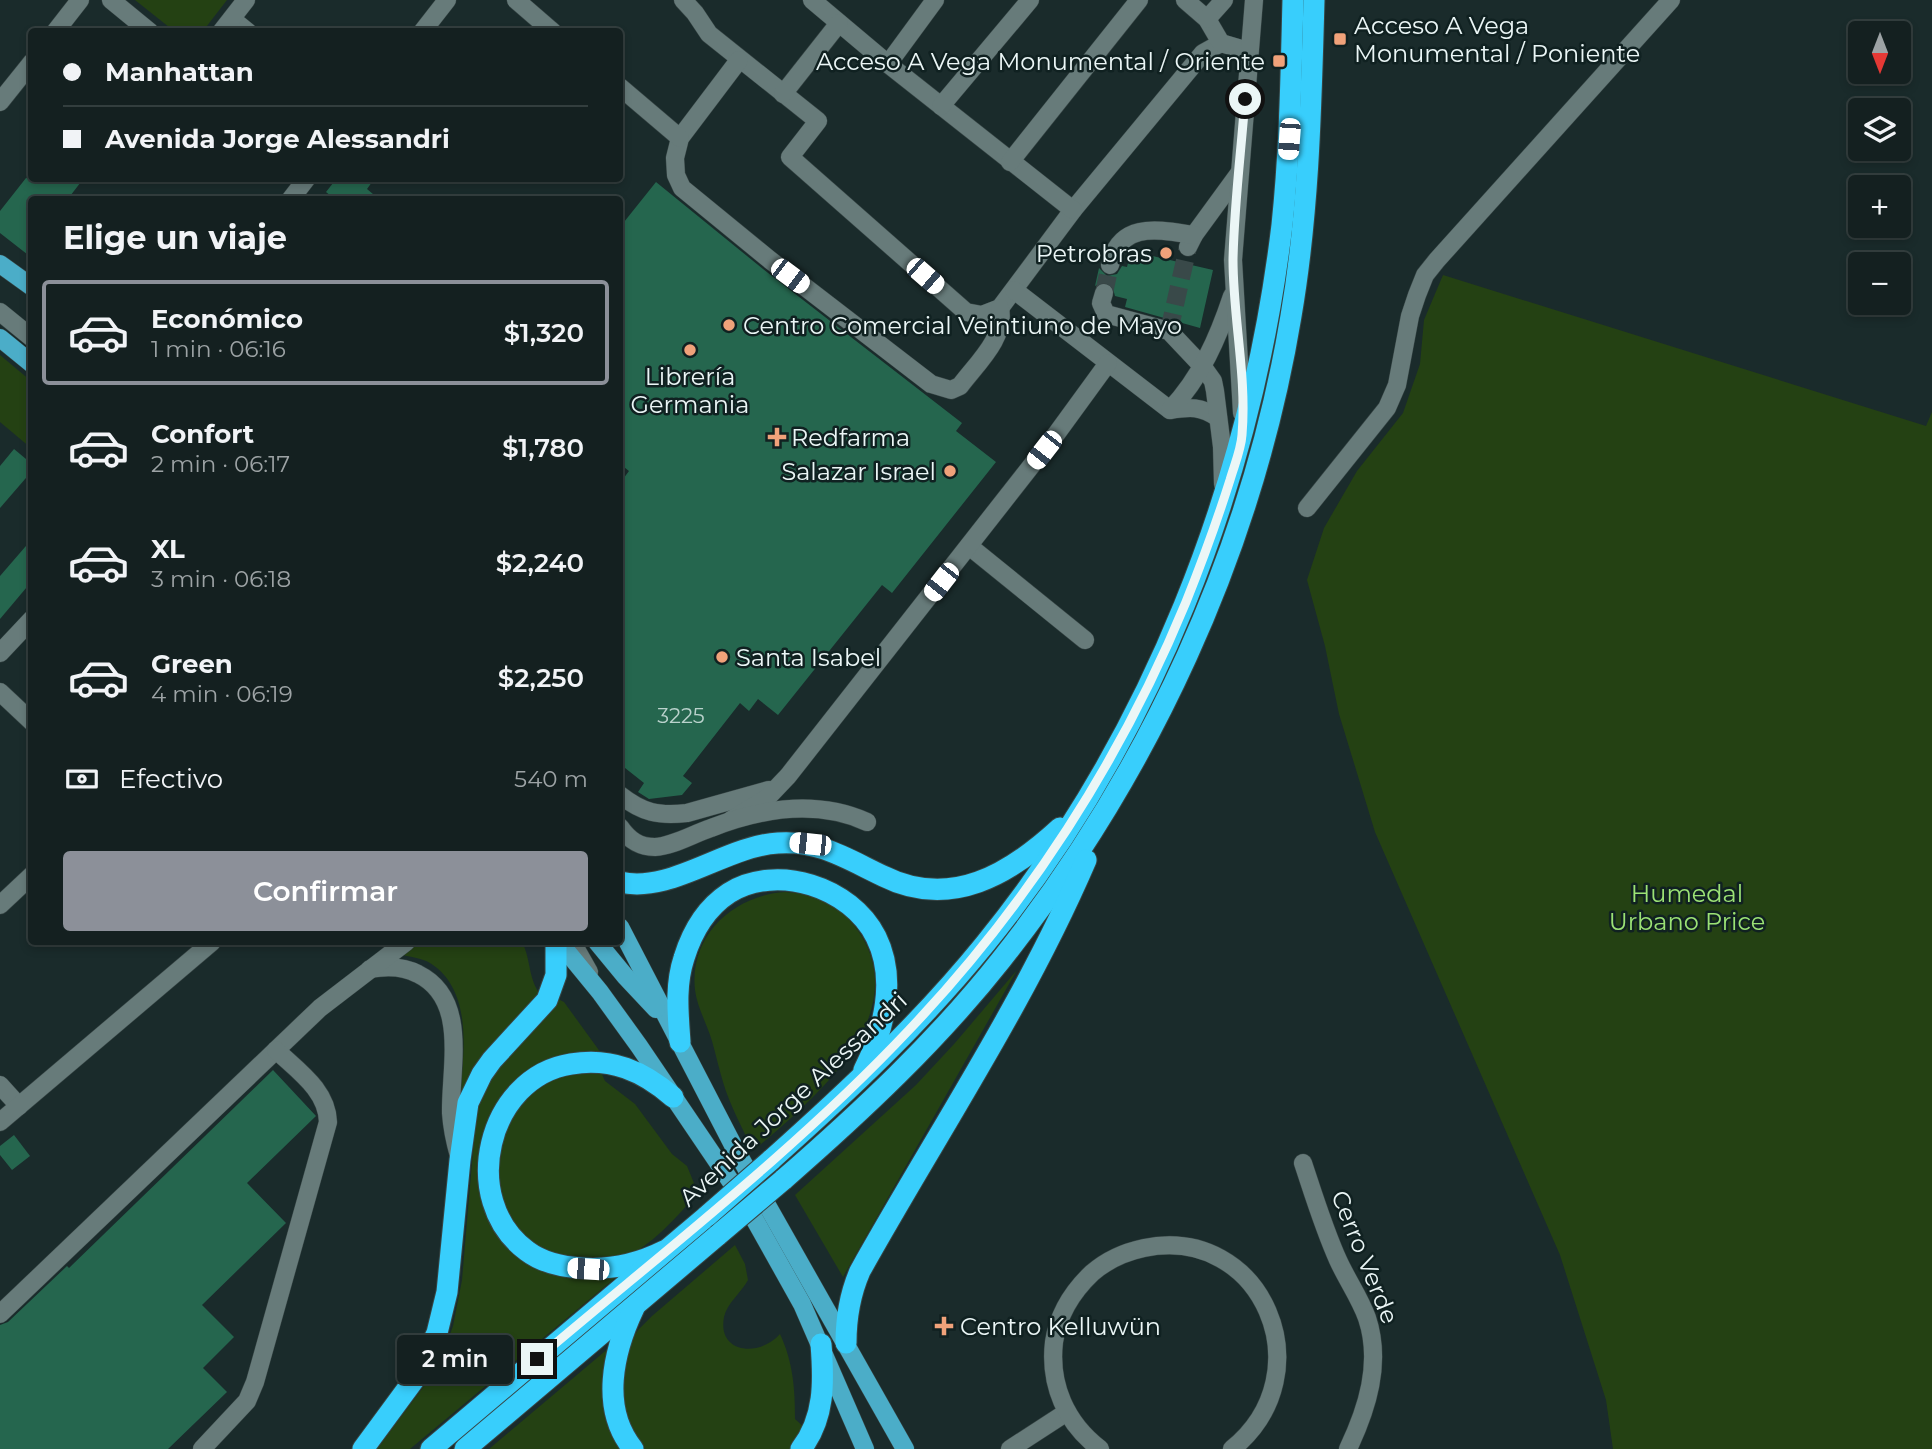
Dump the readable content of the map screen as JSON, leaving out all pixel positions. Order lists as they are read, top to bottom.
{
  "streets": {
    "highway": ["Avenida Jorge Alessandri"],
    "street": ["Cerro Verde"]
  },
  "parks": ["Humedal Urbano Price"],
  "places": {
    "transit": ["Acceso A Vega Monumental / Poniente", "Acceso A Vega Monumental / Oriente"],
    "other": [
      "Petrobras",
      "Centro Comercial Veintiuno de Mayo",
      "Librería Germania",
      "Salazar Israel",
      "Santa Isabel"
    ],
    "health": ["Redfarma", "Centro Kelluwün"]
  },
  "house_numbers": ["3225"],
  "north": "bottom",
  "page": {
    "map_buttons": ["+", "−"],
    "banner": ["Manhattan", "Avenida Jorge Alessandri"],
    "heading": "Elige un viaje",
    "list": [
      {
        "name": "Económico",
        "note": "1 min · 06:16",
        "value": "$1,320"
      },
      {
        "name": "Confort",
        "note": "2 min · 06:17",
        "value": "$1,780"
      },
      {
        "name": "XL",
        "note": "3 min · 06:18",
        "value": "$2,240"
      },
      {
        "name": "Green",
        "note": "4 min · 06:19",
        "value": "$2,250"
      }
    ],
    "pay": ["Efectivo", "540 m"],
    "buttons": "Confirmar",
    "bubble": "2 min"
  }
}
